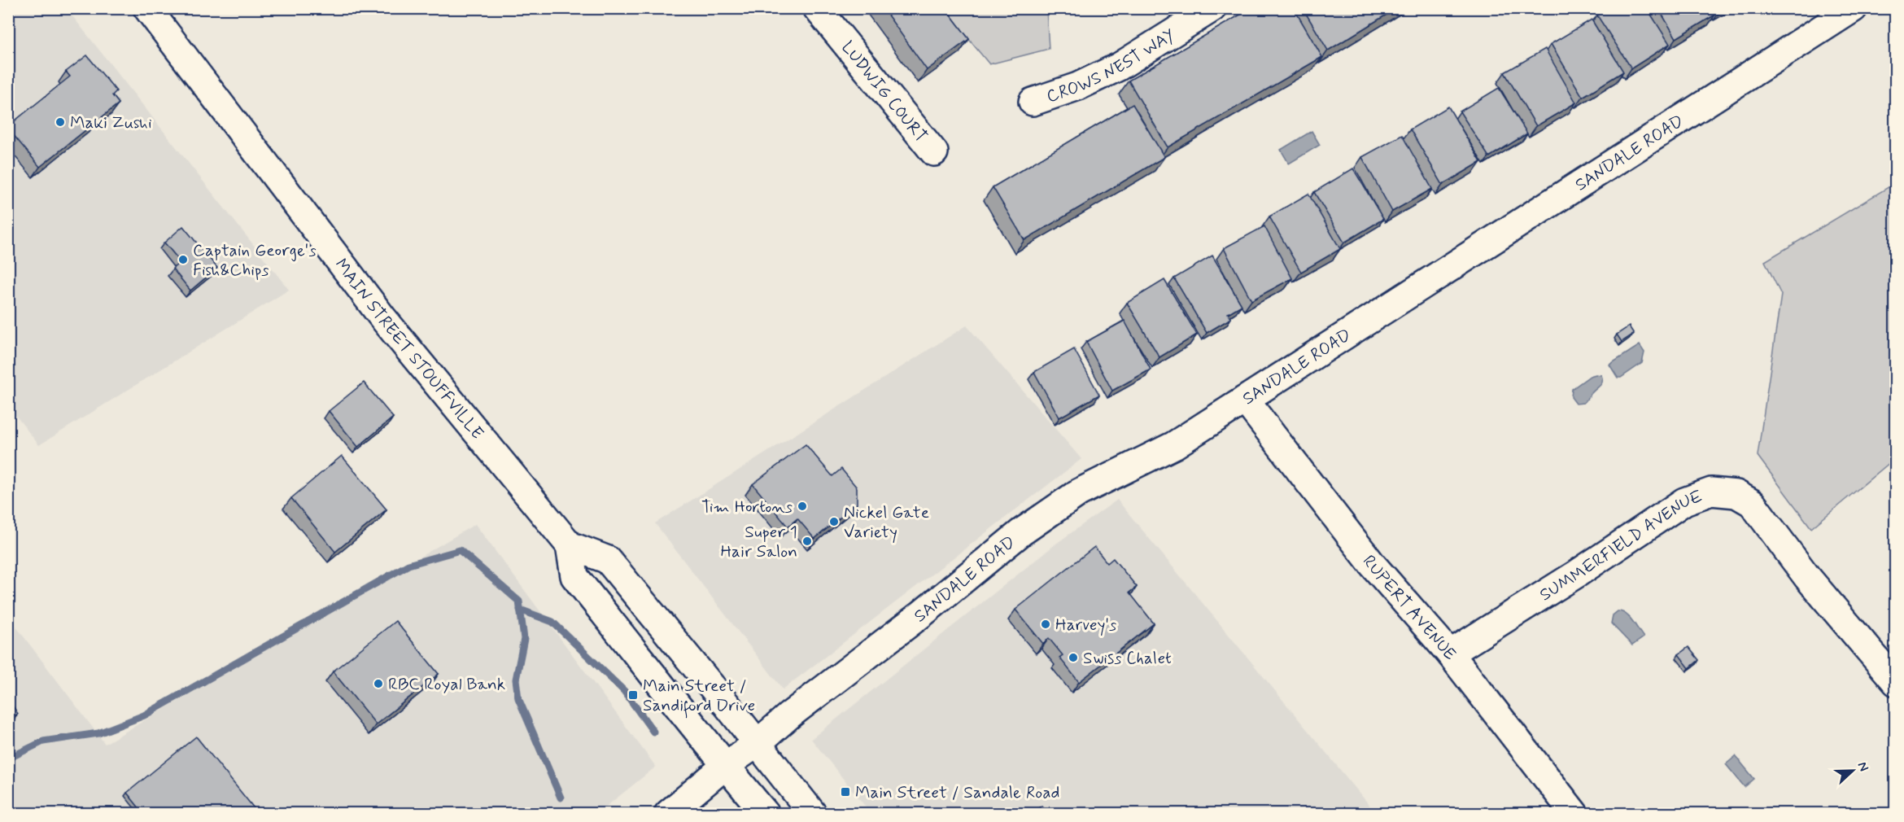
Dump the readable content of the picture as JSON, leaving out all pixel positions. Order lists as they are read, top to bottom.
{
  "streets": {
    "street": [
      "CROWS NEST WAY",
      "LUDWIG COURT",
      "SANDALE ROAD",
      "MAIN STREET STOUFFVILLE",
      "SUMMERFIELD AVENUE",
      "RUPERT AVENUE"
    ]
  },
  "crossings": [
    ["SANDALE ROAD", "MAIN STREET STOUFFVILLE"],
    ["SANDALE ROAD", "RUPERT AVENUE"],
    ["SUMMERFIELD AVENUE", "RUPERT AVENUE"]
  ],
  "places": {
    "other": [
      "Maki Zushi",
      "Captain George's Fish&Chips",
      "Tim Hortons",
      "Nickel Gate Variety",
      "Super 1 Hair Salon",
      "Harvey's",
      "Swiss Chalet",
      "RBC Royal Bank"
    ],
    "transit": ["Main Street / Sandiford Drive", "Main Street / Sandale Road"]
  },
  "north": "right"
}
